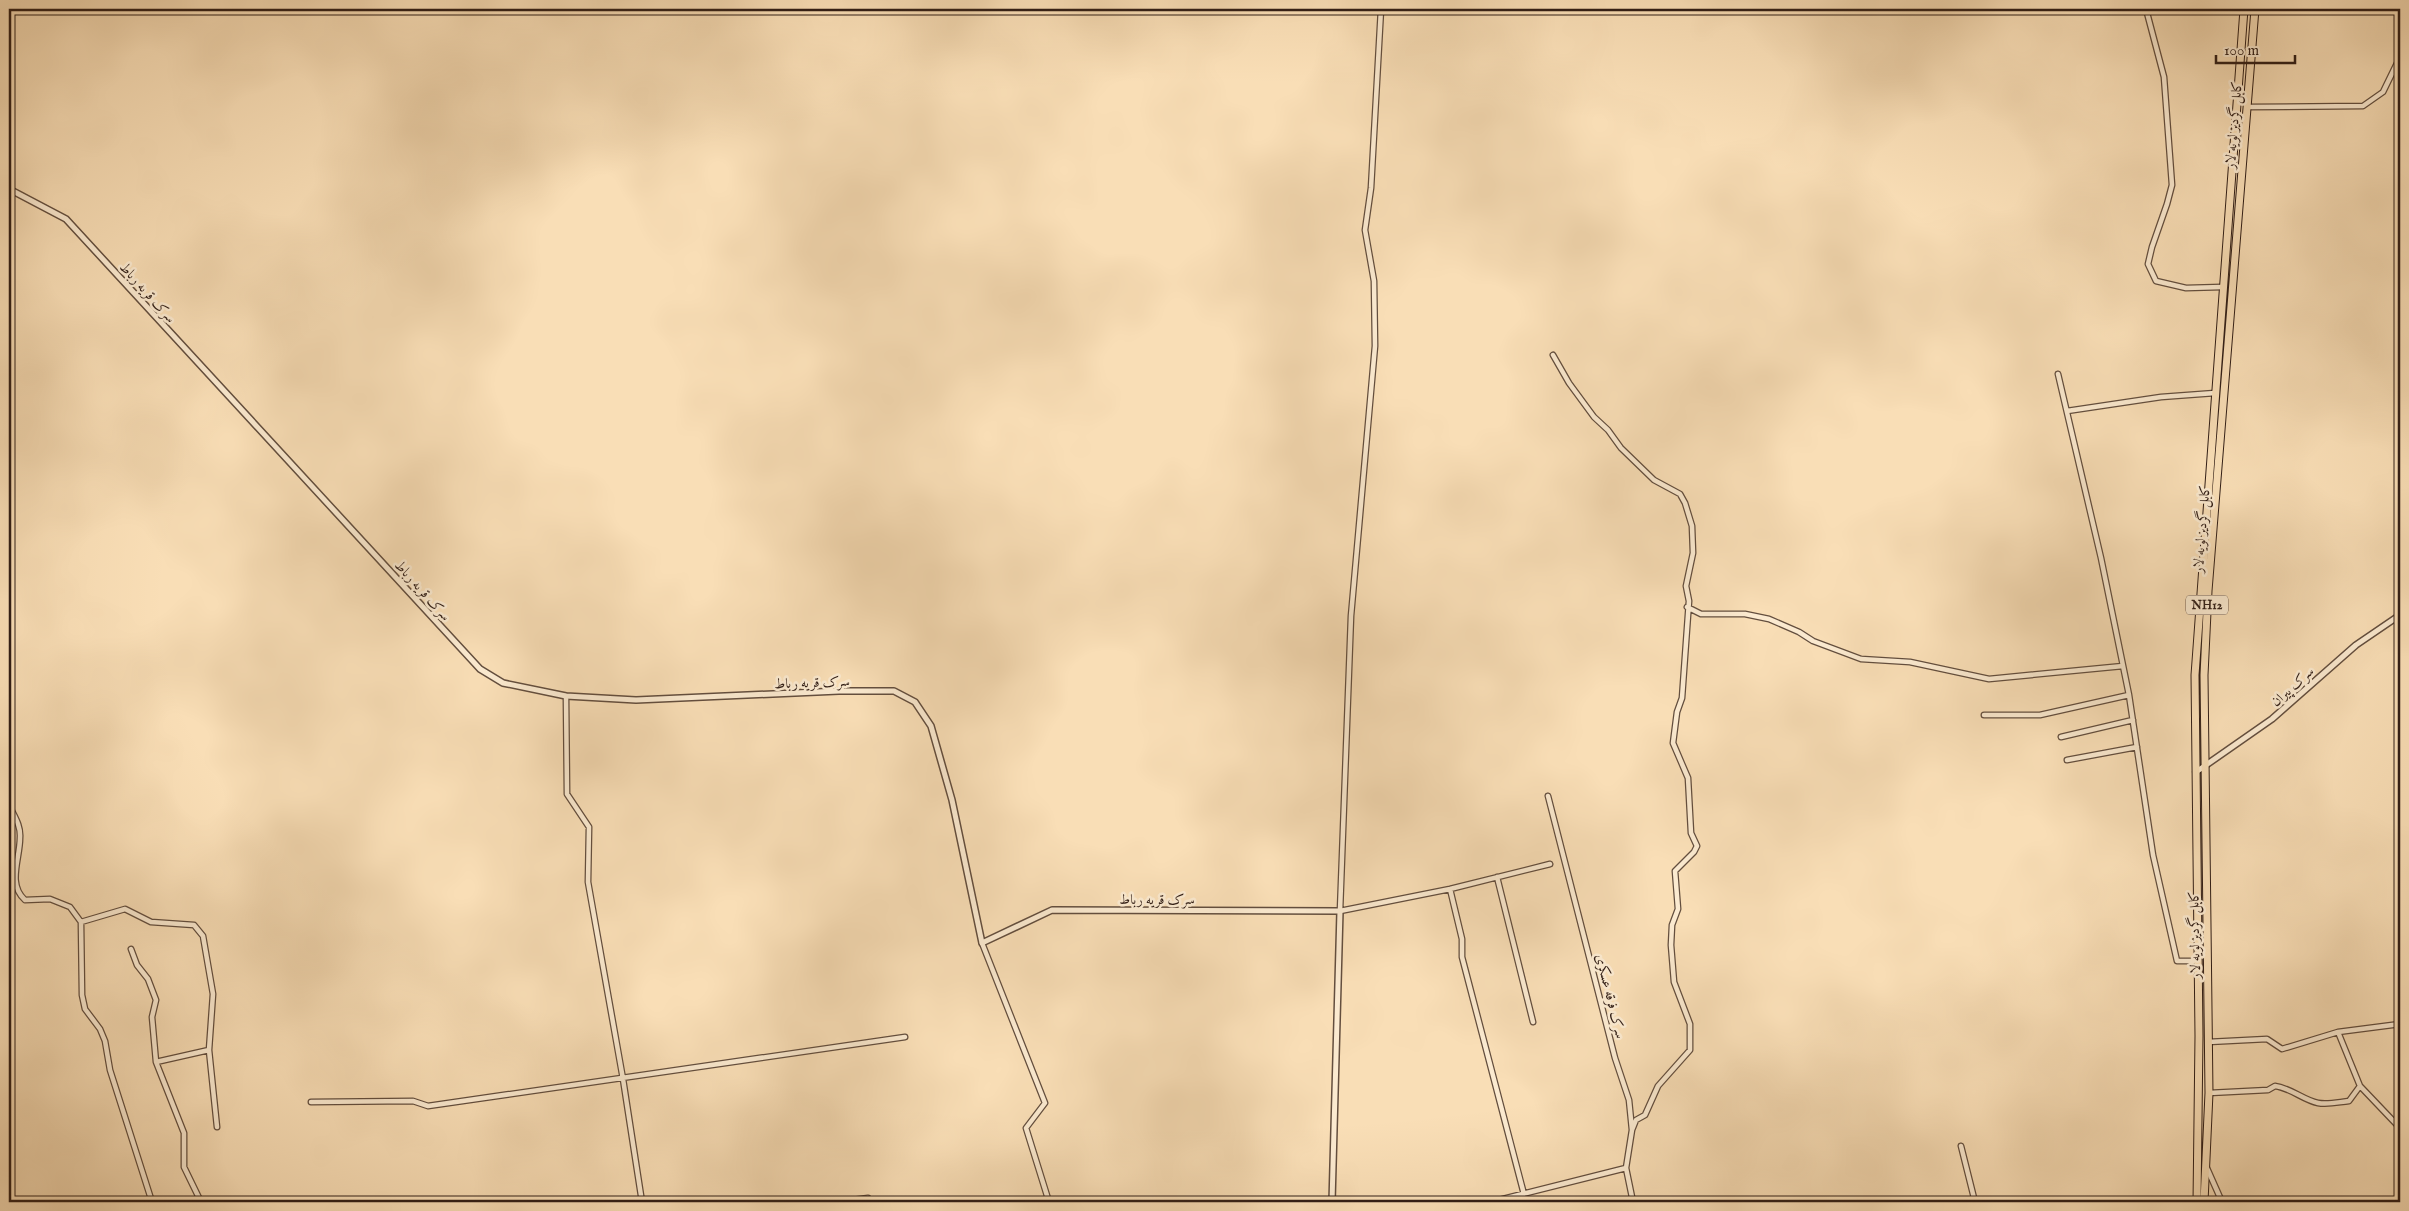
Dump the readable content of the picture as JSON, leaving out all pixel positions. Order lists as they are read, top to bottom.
{
  "streets": {
    "highway": ["کابل گردیز لویه لار", "NH12"],
    "street": ["سرک قریه رباط", "سرک پیران", "سرک فرقه عسکری"]
  },
  "crossings": [
    ["کابل گردیز لویه لار", "سرک پیران"]
  ],
  "scale_bar": "100 m"
}
